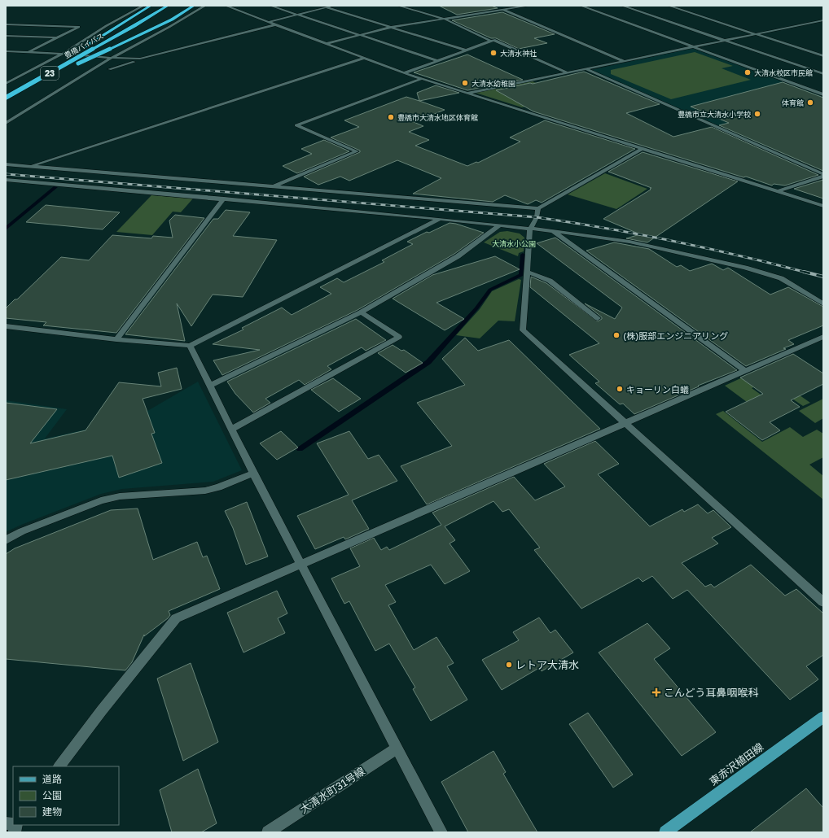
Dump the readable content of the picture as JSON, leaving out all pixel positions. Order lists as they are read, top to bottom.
{
  "streets": {
    "highway": ["豊橋バイパス", "23"],
    "main road": ["東赤沢植田線"],
    "street": ["大清水町31号線"]
  },
  "crossings": [
    ["豊橋バイパス", "23"]
  ],
  "parks": ["大清水小公園"],
  "places": {
    "other": [
      "大清水神社",
      "大清水校区市民館",
      "大清水幼稚園",
      "体育館",
      "豊橋市立大清水小学校",
      "豊橋市大清水地区体育館",
      "(株)服部エンジニアリング",
      "キョーリン白蟻",
      "レトア大清水"
    ],
    "health": ["こんどう耳鼻咽喉科"]
  },
  "legend": ["道路", "公園", "建物"]
}
